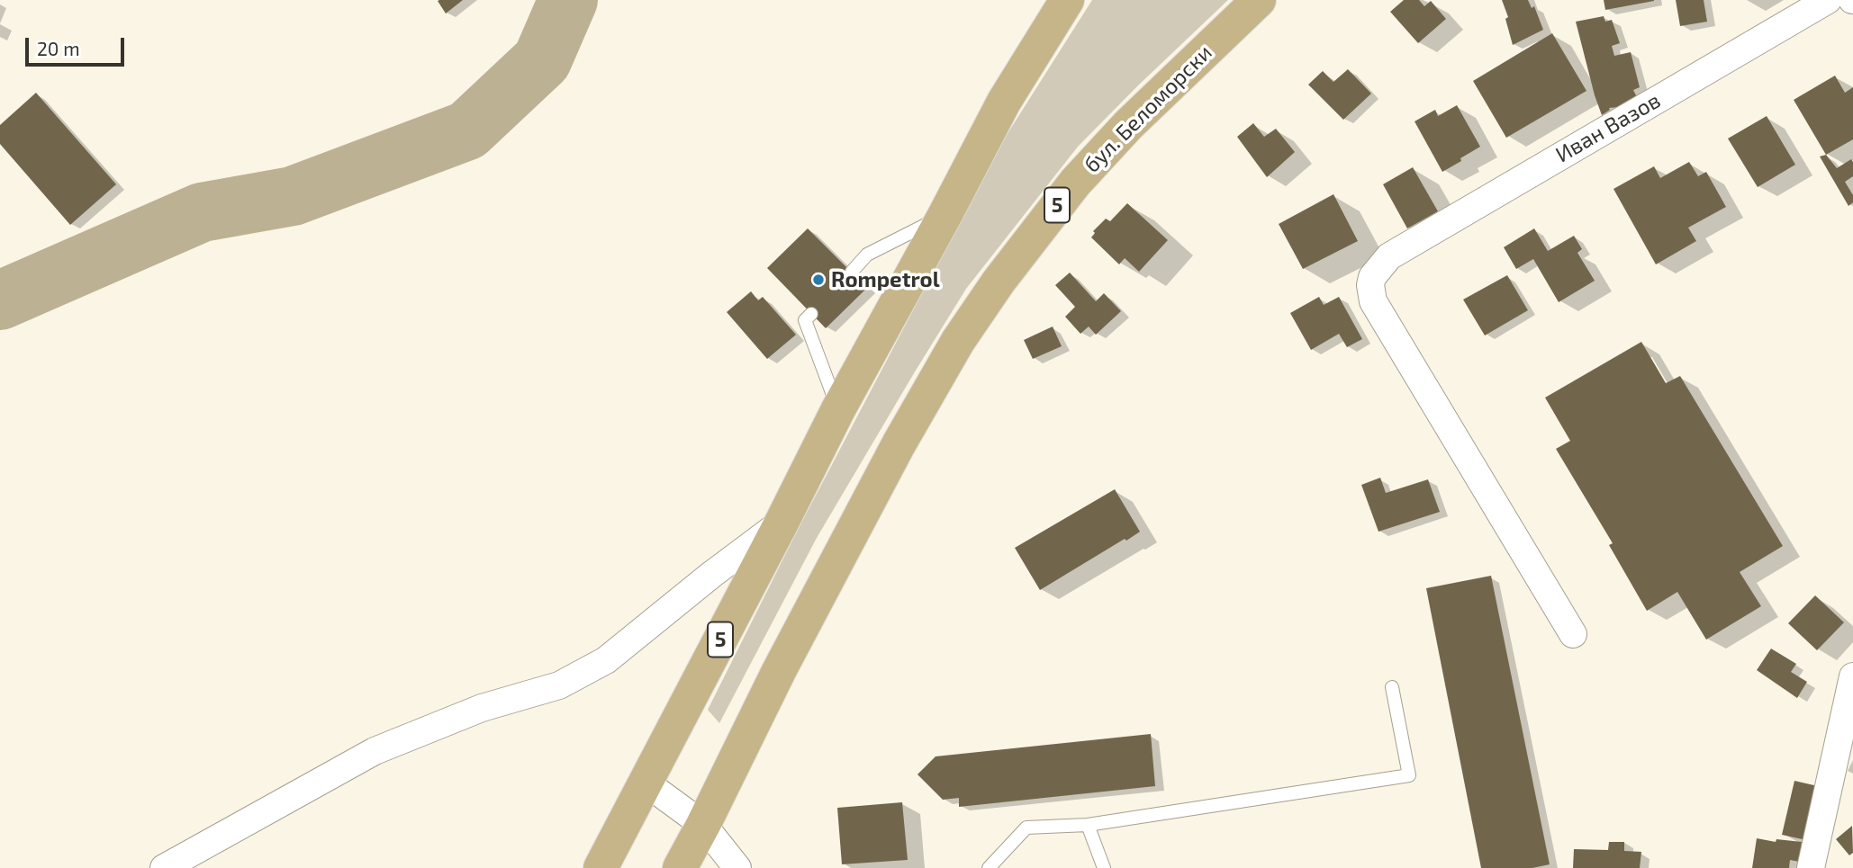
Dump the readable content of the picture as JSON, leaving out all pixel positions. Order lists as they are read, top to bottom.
{
  "streets": {
    "main road": ["бул. Беломорски", "5"],
    "street": ["Иван Вазов"]
  },
  "crossings": [
    ["бул. Беломорски", "5"]
  ],
  "places": ["Rompetrol"],
  "scale_bar": "20 m"
}
